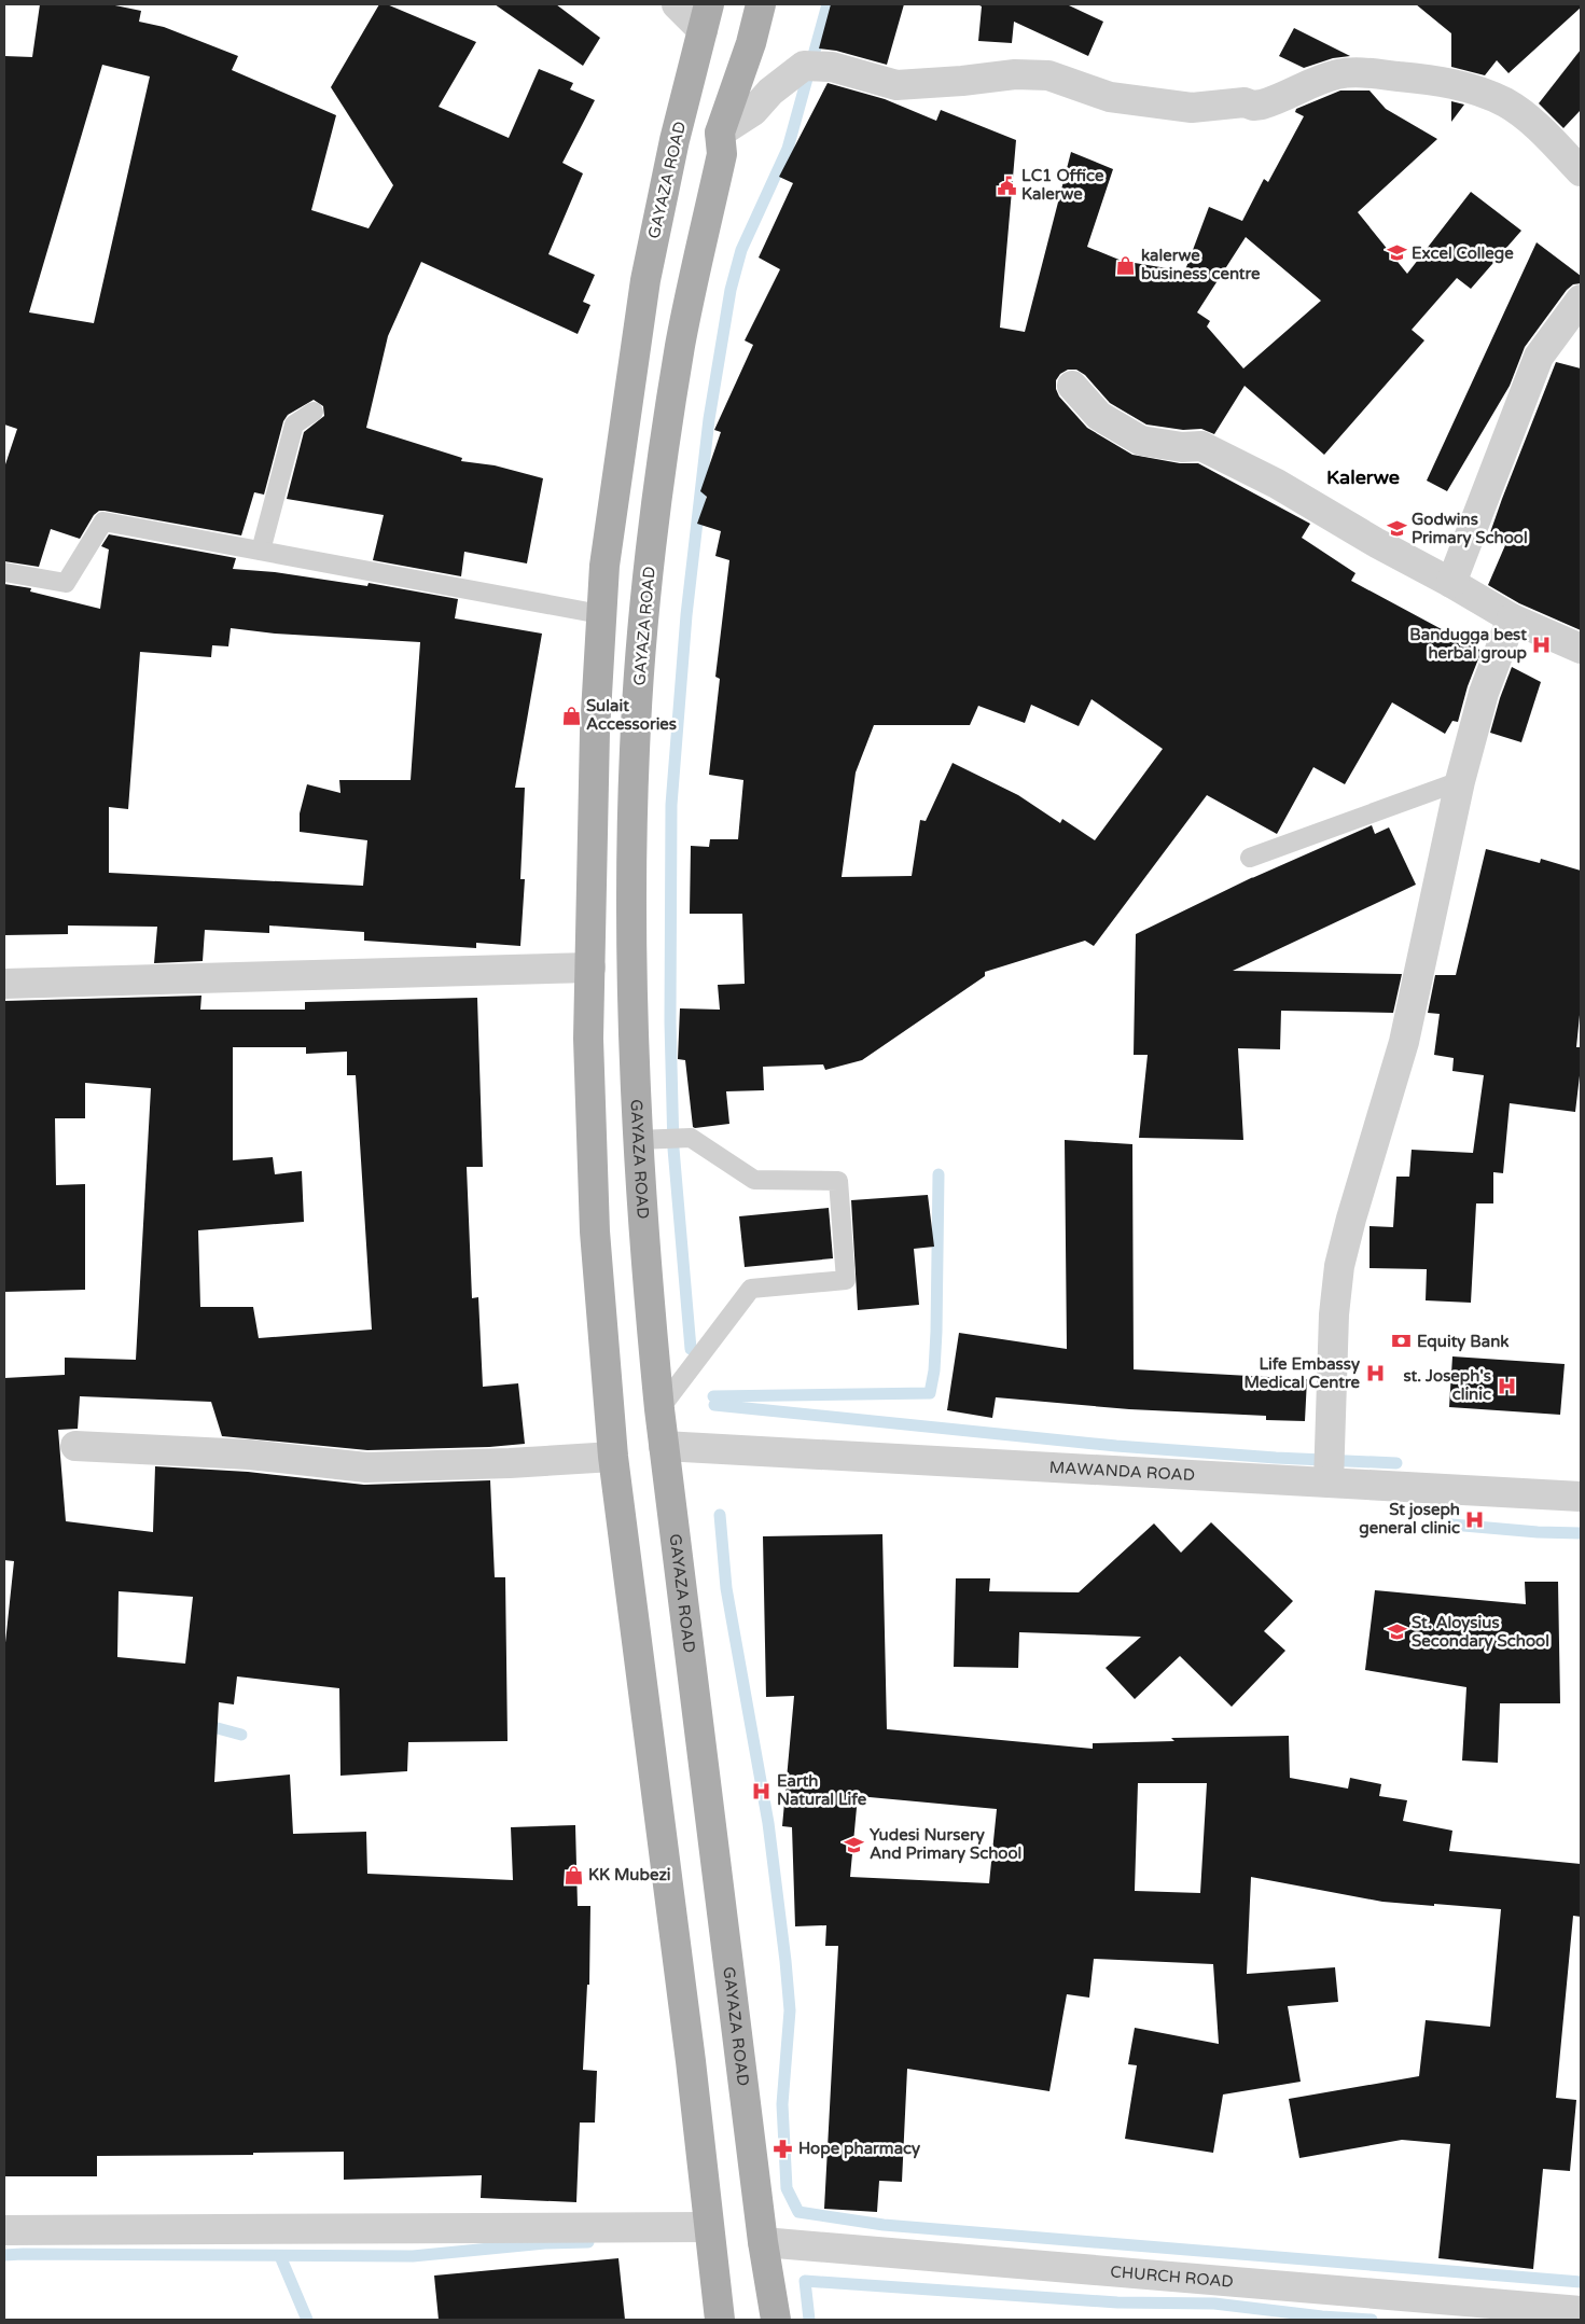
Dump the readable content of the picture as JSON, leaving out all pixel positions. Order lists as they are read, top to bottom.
{
  "streets": {
    "main road": ["GAYAZA ROAD"],
    "street": ["MAWANDA ROAD", "CHURCH ROAD"]
  },
  "crossings": [
    ["GAYAZA ROAD", "MAWANDA ROAD"],
    ["GAYAZA ROAD", "CHURCH ROAD"]
  ],
  "districts": ["Kalerwe"],
  "places": {
    "public building": ["LC1 Office Kalerwe"],
    "school or university": [
      "Excel College",
      "Godwins Primary School",
      "St. Aloysius Secondary School",
      "Yudesi Nursery And Primary School"
    ],
    "shop": ["kalerwe business centre", "Sulait Accessories", "KK Mubezi"],
    "hospital": [
      "Bandugga best herbal group",
      "Life Embassy Medical Centre",
      "st. Joseph's clinic",
      "St joseph general clinic",
      "Earth Natural Life"
    ],
    "bank": ["Equity Bank"],
    "pharmacy": ["Hope pharmacy"]
  }
}
